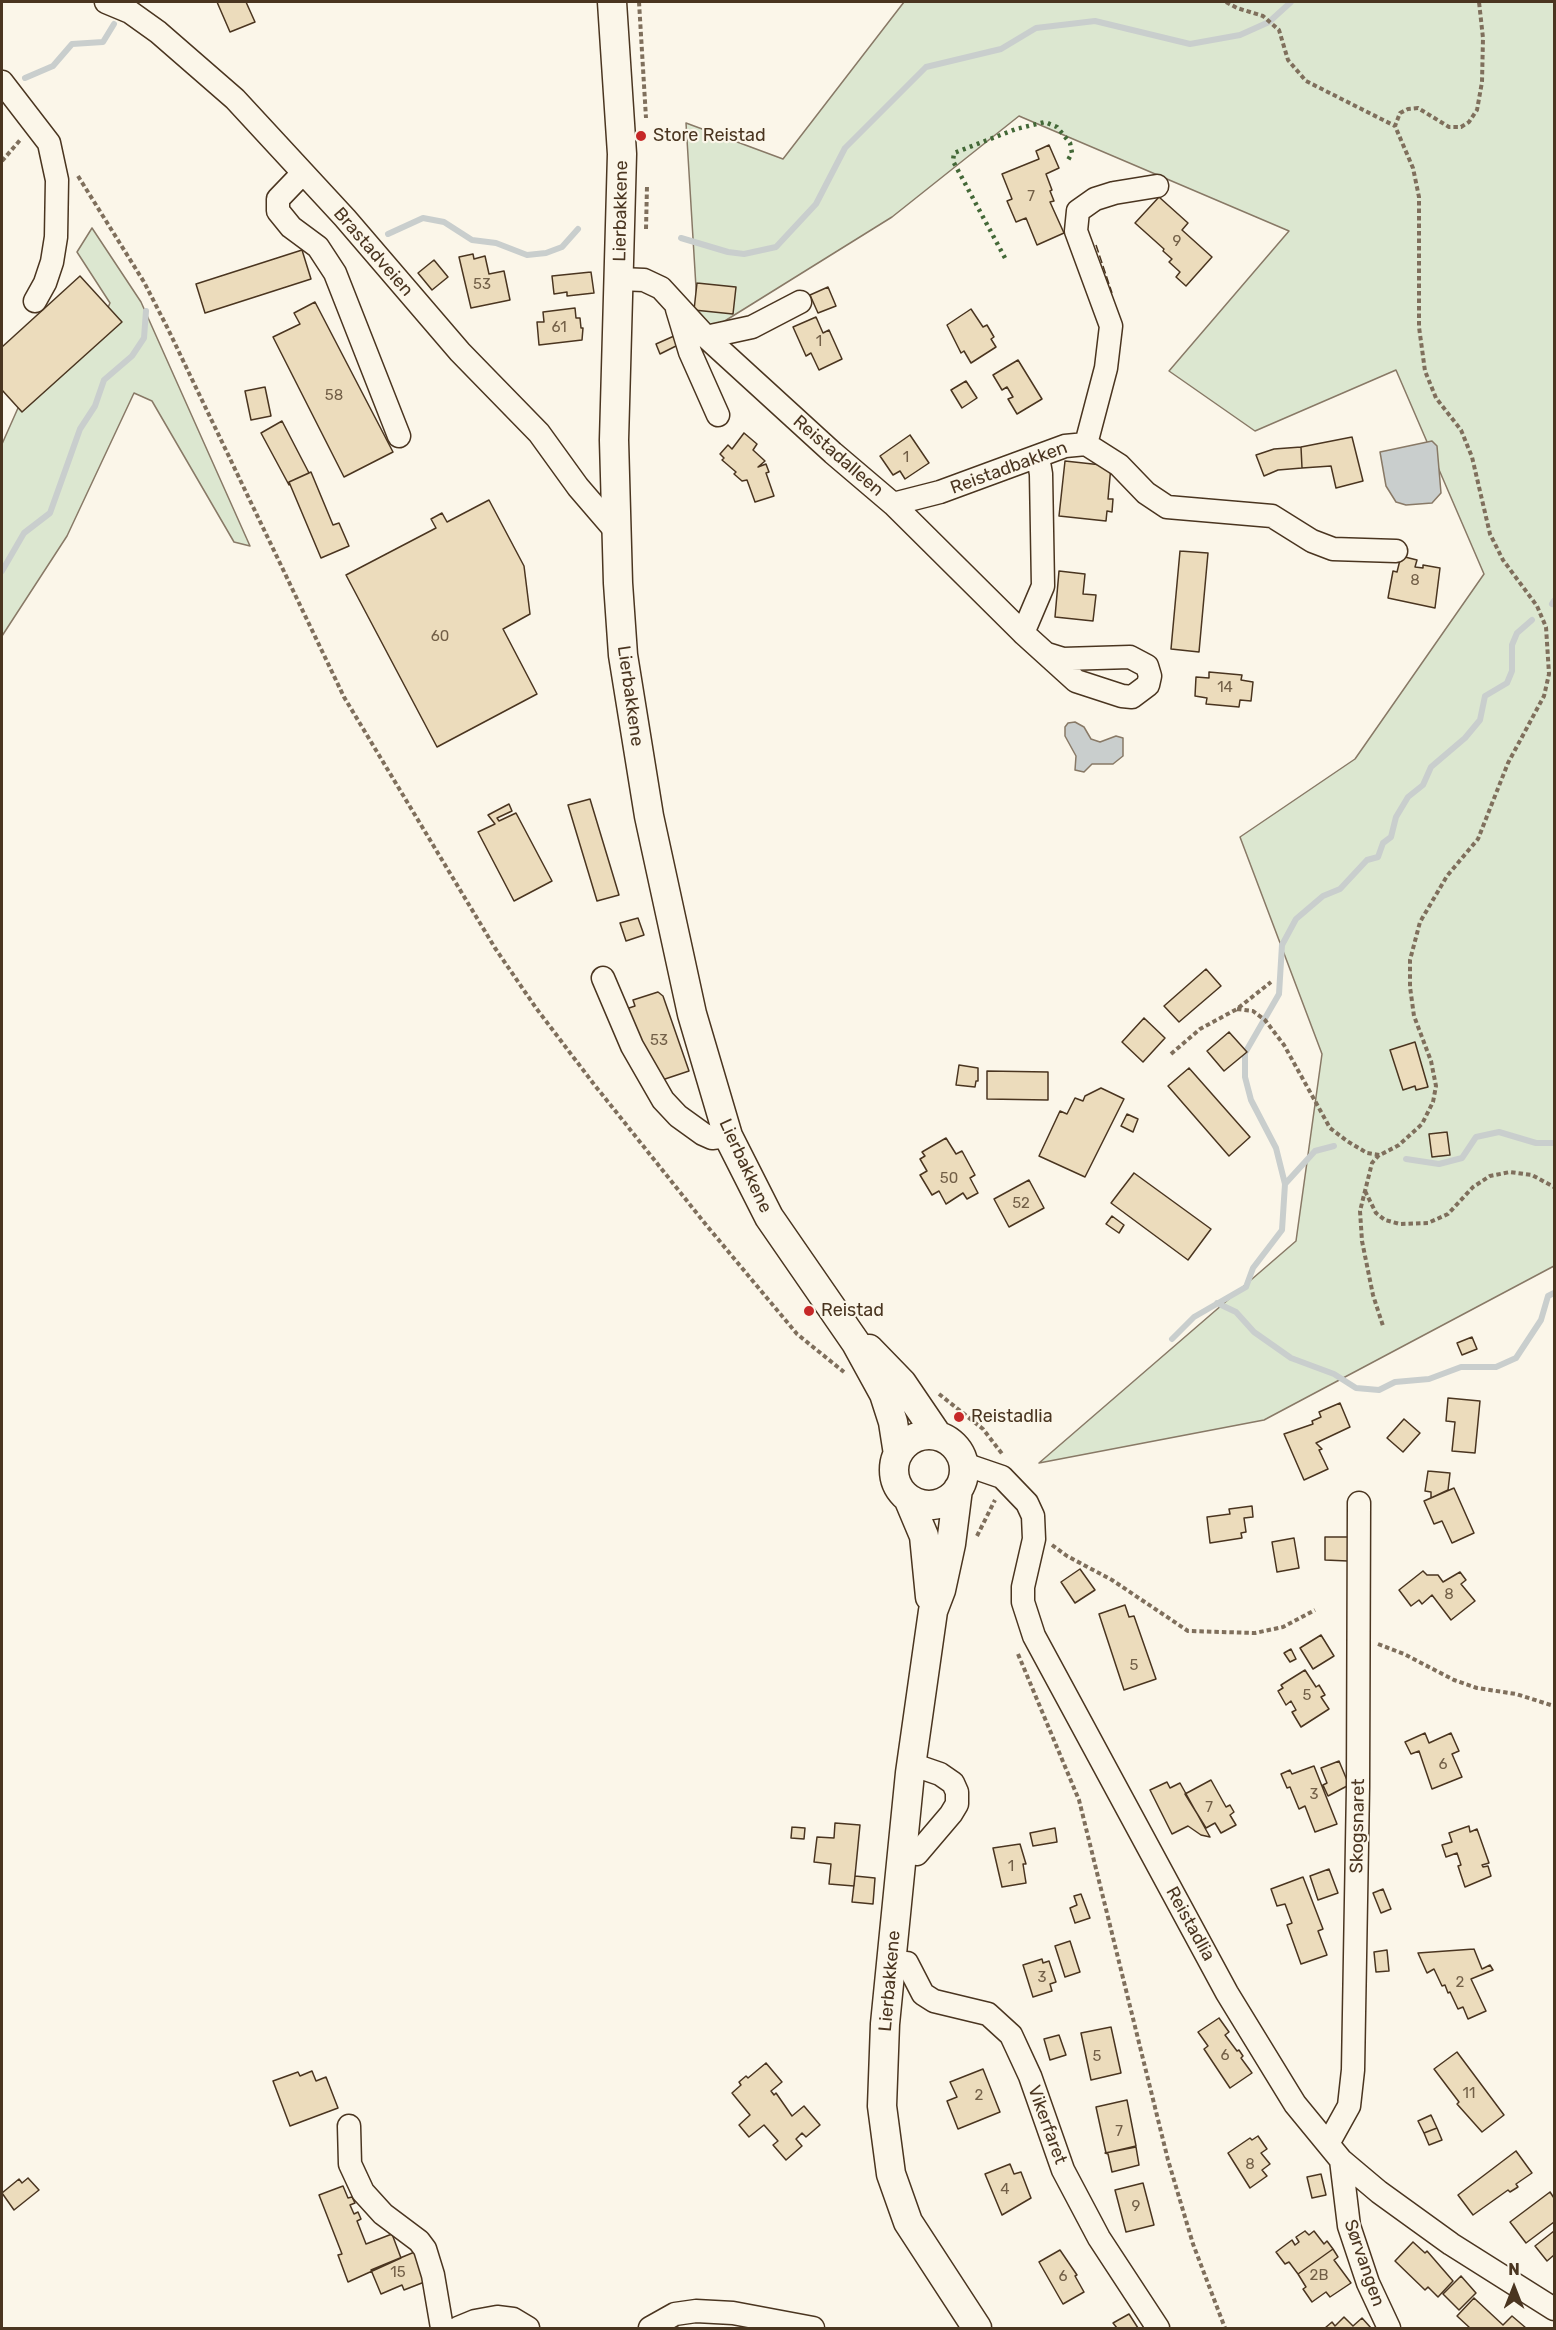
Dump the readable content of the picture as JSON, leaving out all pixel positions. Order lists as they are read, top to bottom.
{
  "streets": {
    "main road": ["Lierbakkene"],
    "street": [
      "Brastadveien",
      "Reistadalleen",
      "Reistadbakken",
      "Skogsnaret",
      "Reistadlia",
      "Vikerfaret",
      "Sørvangen"
    ]
  },
  "crossings": [
    ["Lierbakkene", "Brastadveien"],
    ["Lierbakkene", "Reistadalleen"],
    ["Lierbakkene", "Reistadlia"],
    ["Reistadalleen", "Reistadbakken"],
    ["Skogsnaret", "Reistadlia"],
    ["Skogsnaret", "Sørvangen"],
    ["Reistadlia", "Sørvangen"]
  ],
  "places": ["Store Reistad", "Reistad", "Reistadlia"],
  "house_numbers": [
    "7",
    "9",
    "53",
    "61",
    "1",
    "58",
    "1",
    "8",
    "60",
    "14",
    "53",
    "50",
    "52",
    "8",
    "5",
    "5",
    "6",
    "3",
    "7",
    "1",
    "3",
    "2",
    "6",
    "5",
    "11",
    "2",
    "7",
    "8",
    "4",
    "9",
    "15",
    "2B",
    "6"
  ],
  "north": "top"
}
